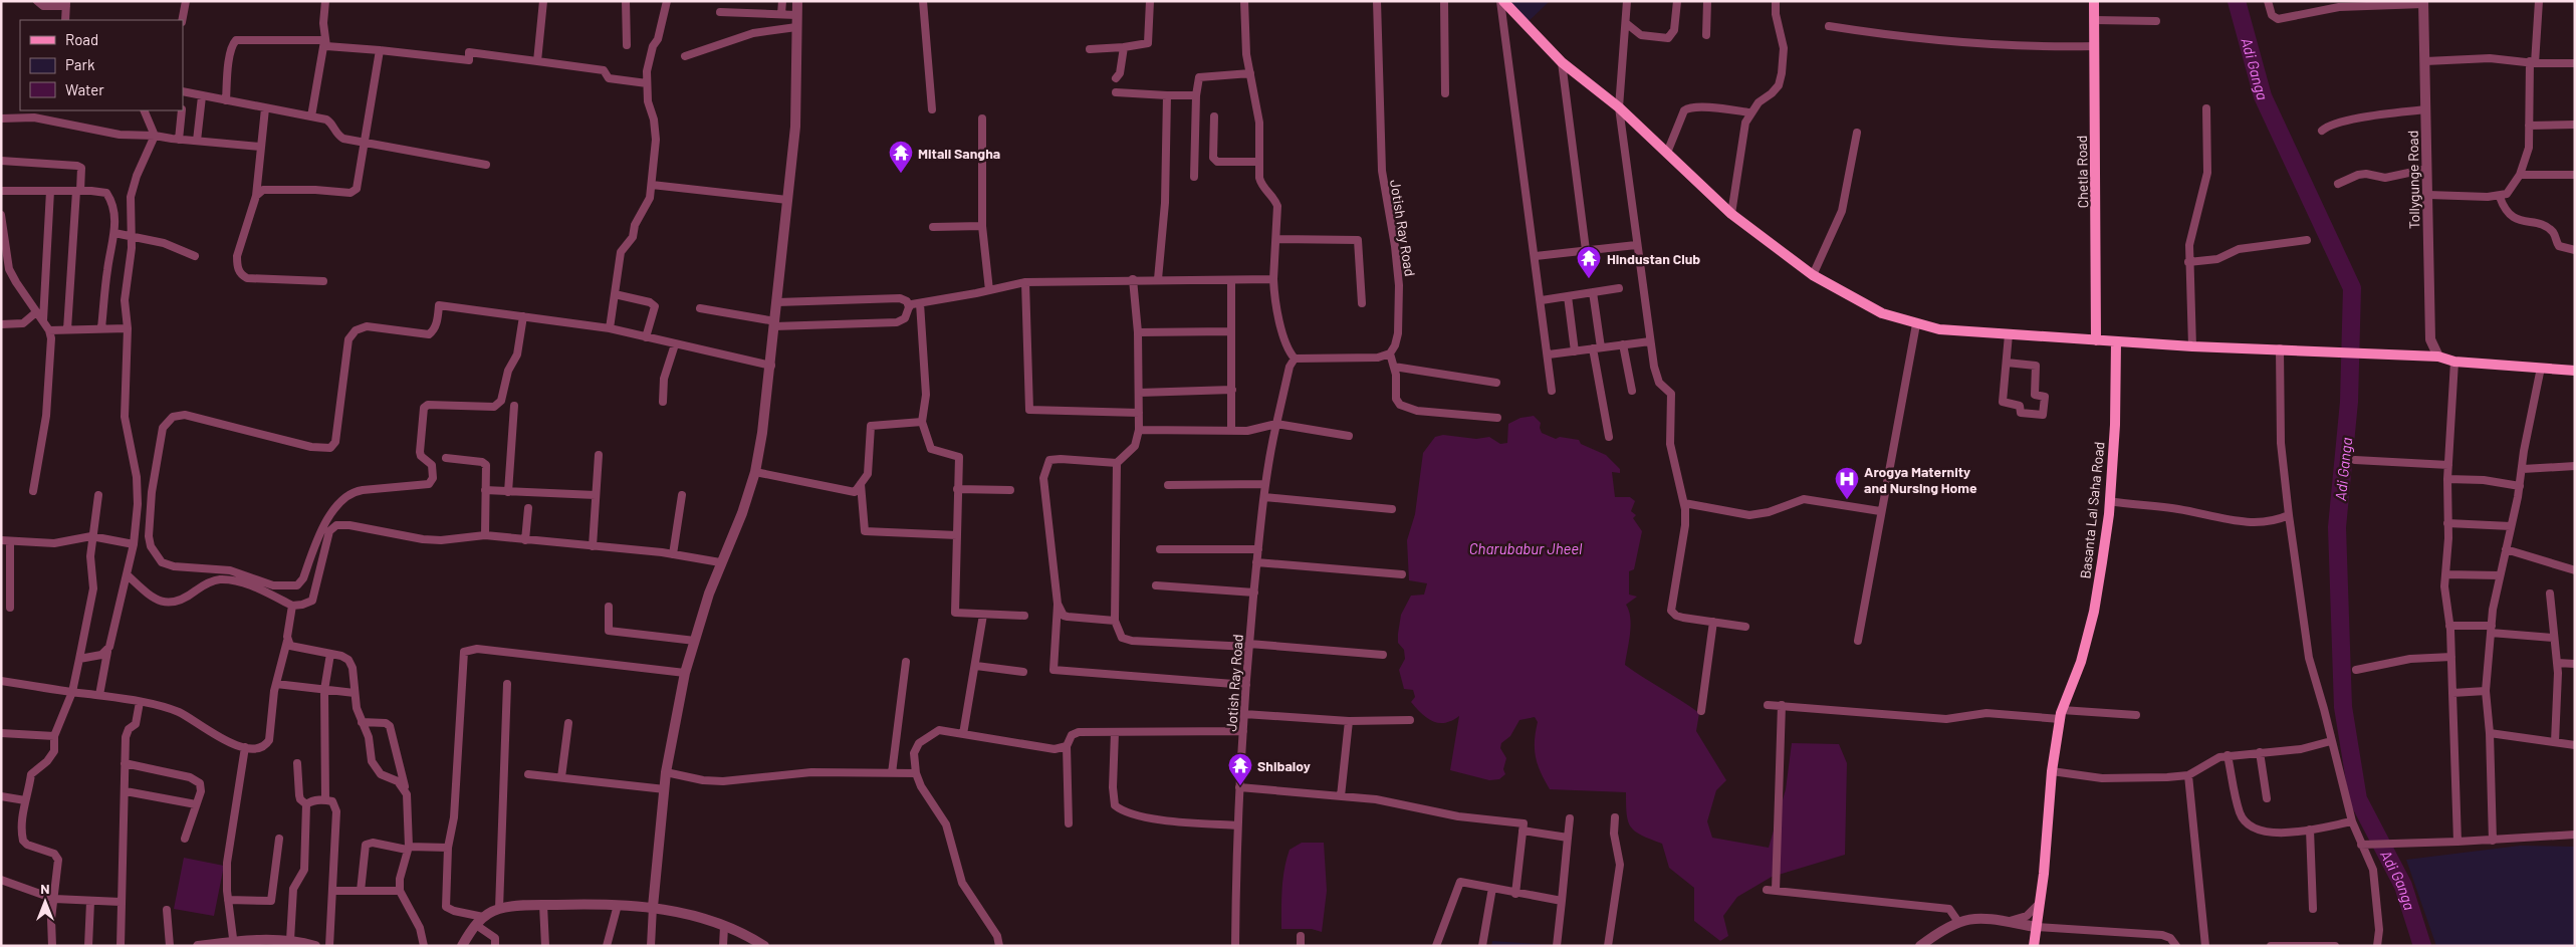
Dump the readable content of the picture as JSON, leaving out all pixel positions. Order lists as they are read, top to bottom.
{
  "streets": {
    "main road": ["Chetla Road", "Basanta Lal Saha Road"],
    "street": ["Tollygunge Road", "Jotish Ray Road"]
  },
  "water": ["Adi Ganga", "Charubabur Jheel"],
  "places": {
    "temple": ["Mitali Sangha", "Hindustan Club", "Shibaloy"],
    "hospital": ["Arogya Maternity and Nursing Home"]
  },
  "legend": ["Road", "Park", "Water"],
  "north": "top"
}
